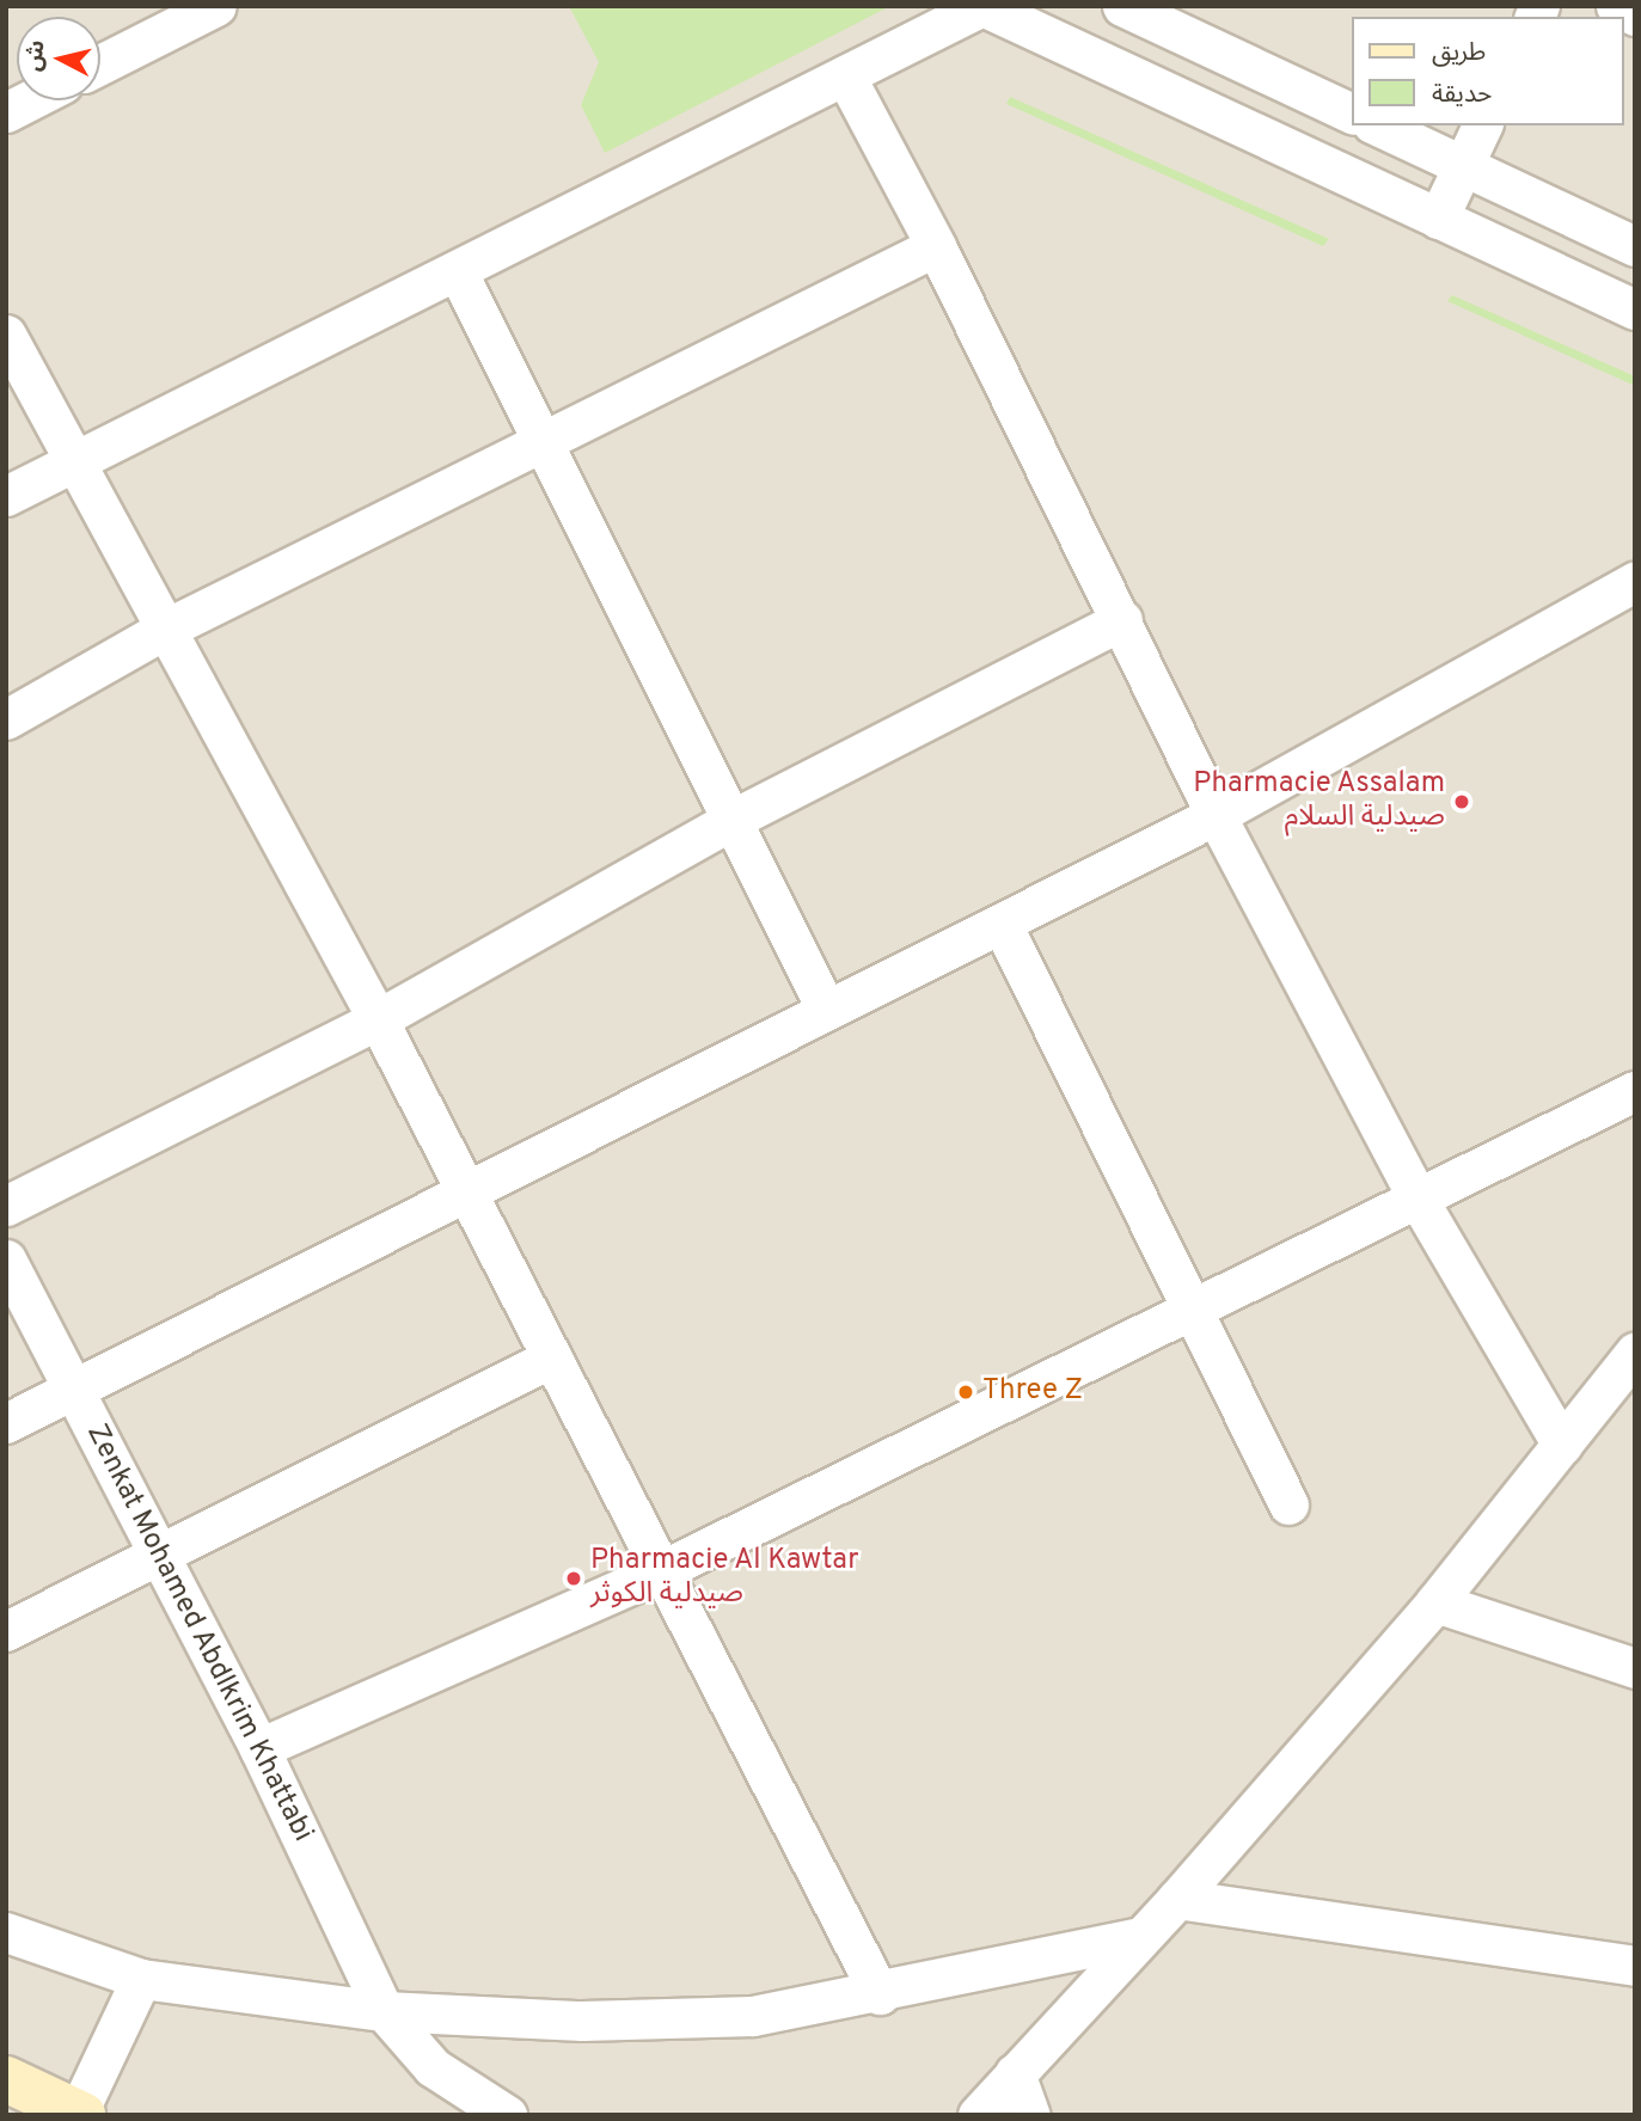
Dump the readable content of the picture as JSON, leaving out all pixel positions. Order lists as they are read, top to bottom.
{
  "streets": {
    "street": ["Zenkat Mohamed Abdlkrim Khattabi"]
  },
  "places": ["Pharmacie Assalam صيدلية السلام", "Three Z", "Pharmacie Al Kawtar صيدلية الكوثر"],
  "legend": ["طريق", "حديقة"],
  "north": "left"
}
